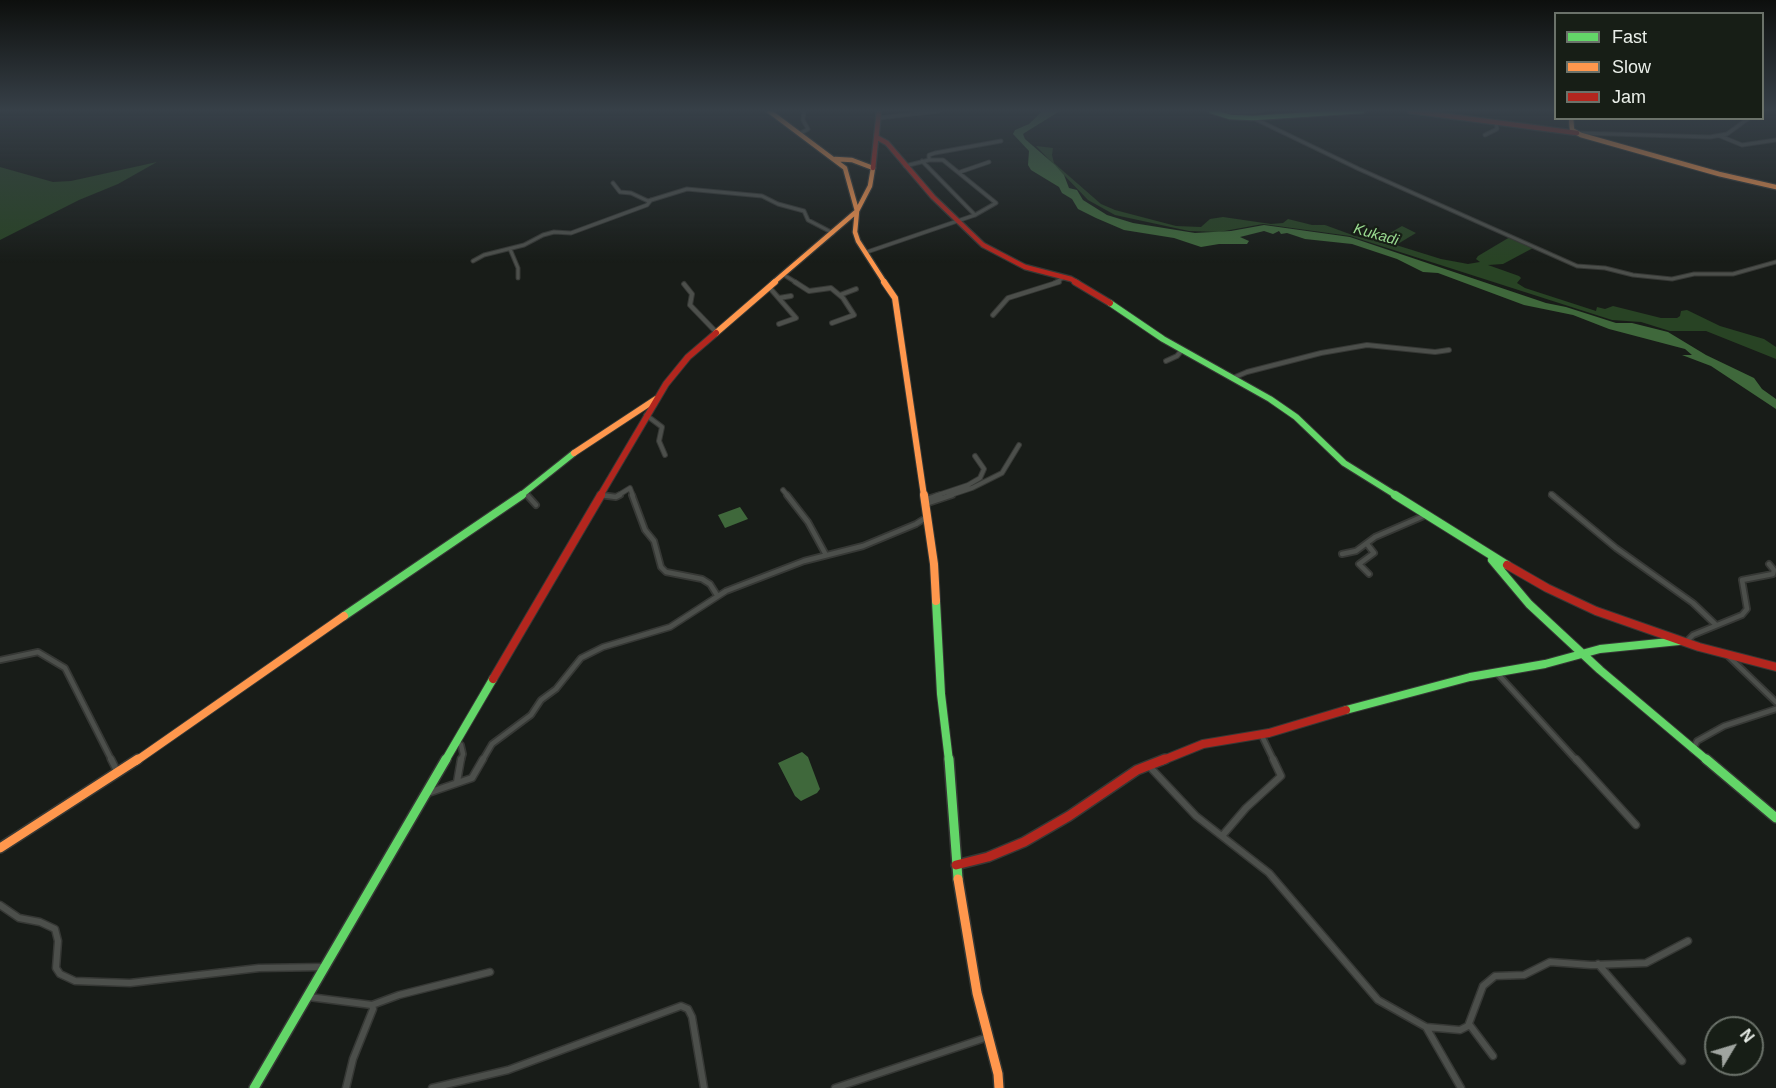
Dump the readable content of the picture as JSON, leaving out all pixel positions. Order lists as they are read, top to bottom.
{
  "water": ["Kukadi"],
  "legend": ["Fast", "Slow", "Jam"],
  "north": "top right"
}
